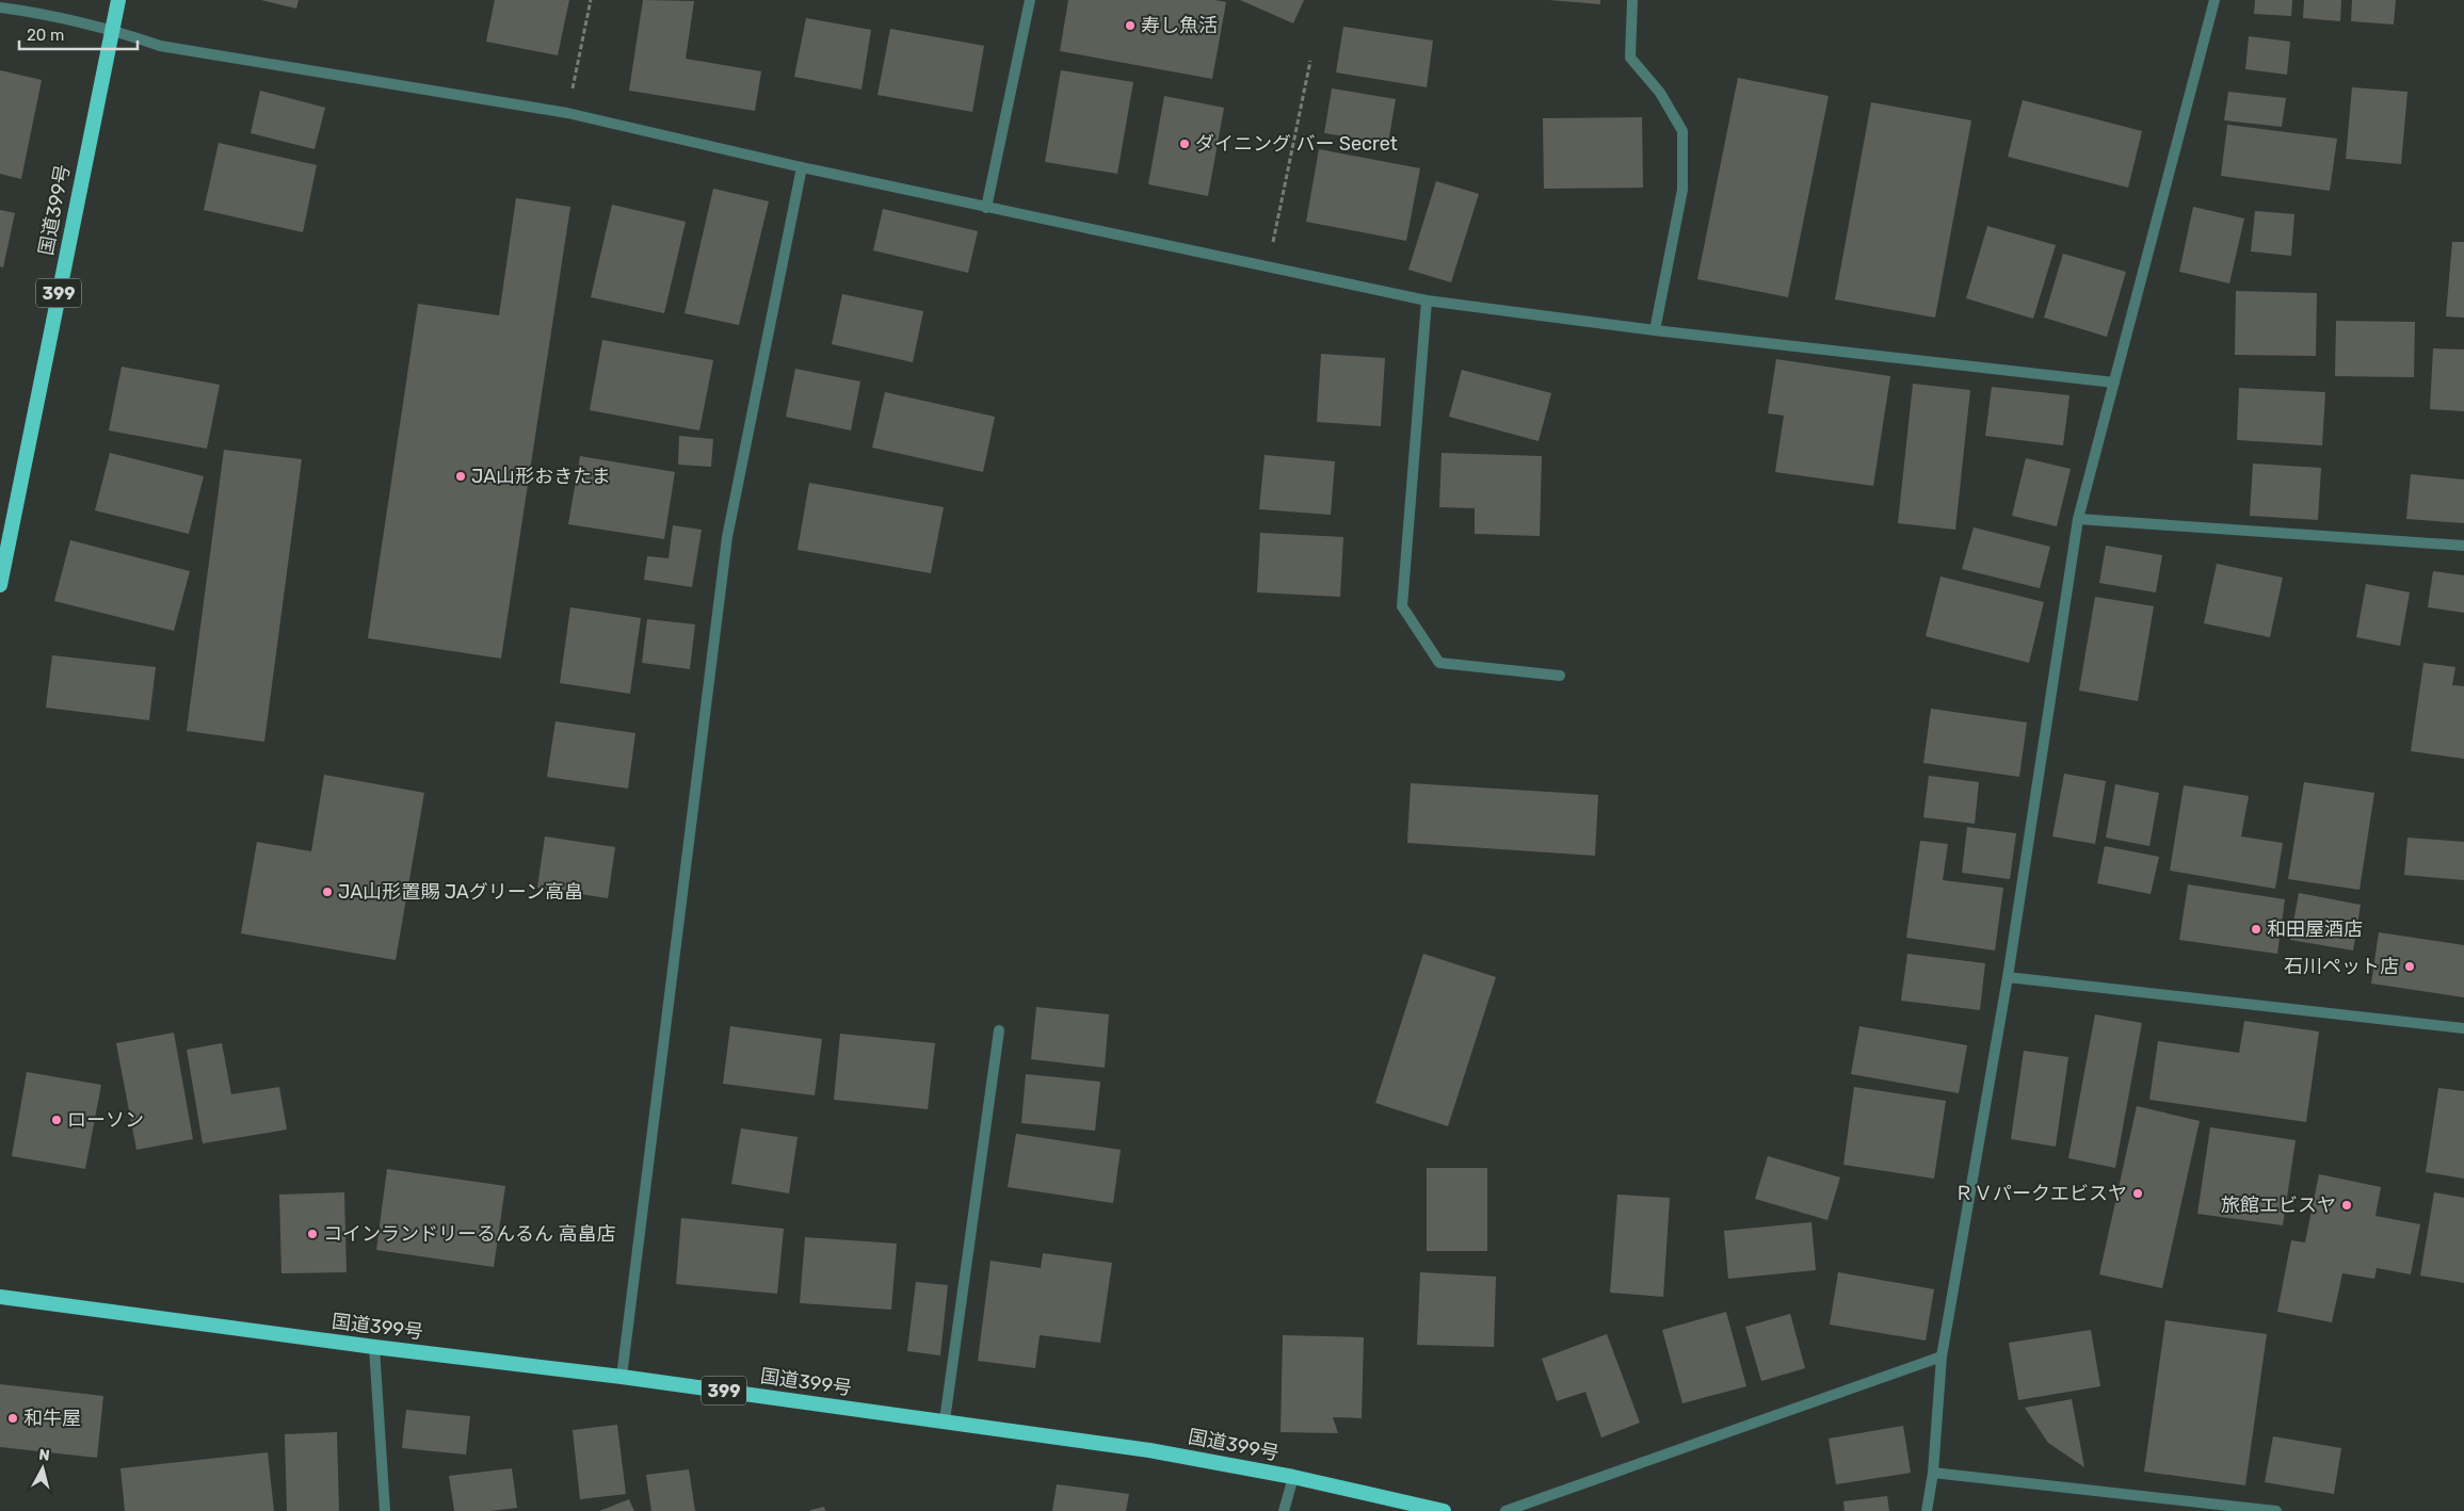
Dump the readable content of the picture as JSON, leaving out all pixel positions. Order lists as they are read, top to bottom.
{
  "streets": {
    "highway": ["国道399号", "399"]
  },
  "places": [
    "寿し魚活",
    "ダイニング バー Secret",
    "JA山形おきたま",
    "JA山形置賜 JAグリーン高畠",
    "和田屋酒店",
    "石川ペット店",
    "ローソン",
    "ＲＶパークエビスヤ",
    "旅館エビスヤ",
    "コインランドリーるんるん 高畠店",
    "和牛屋"
  ],
  "scale_bar": "20 m",
  "north": "top"
}
